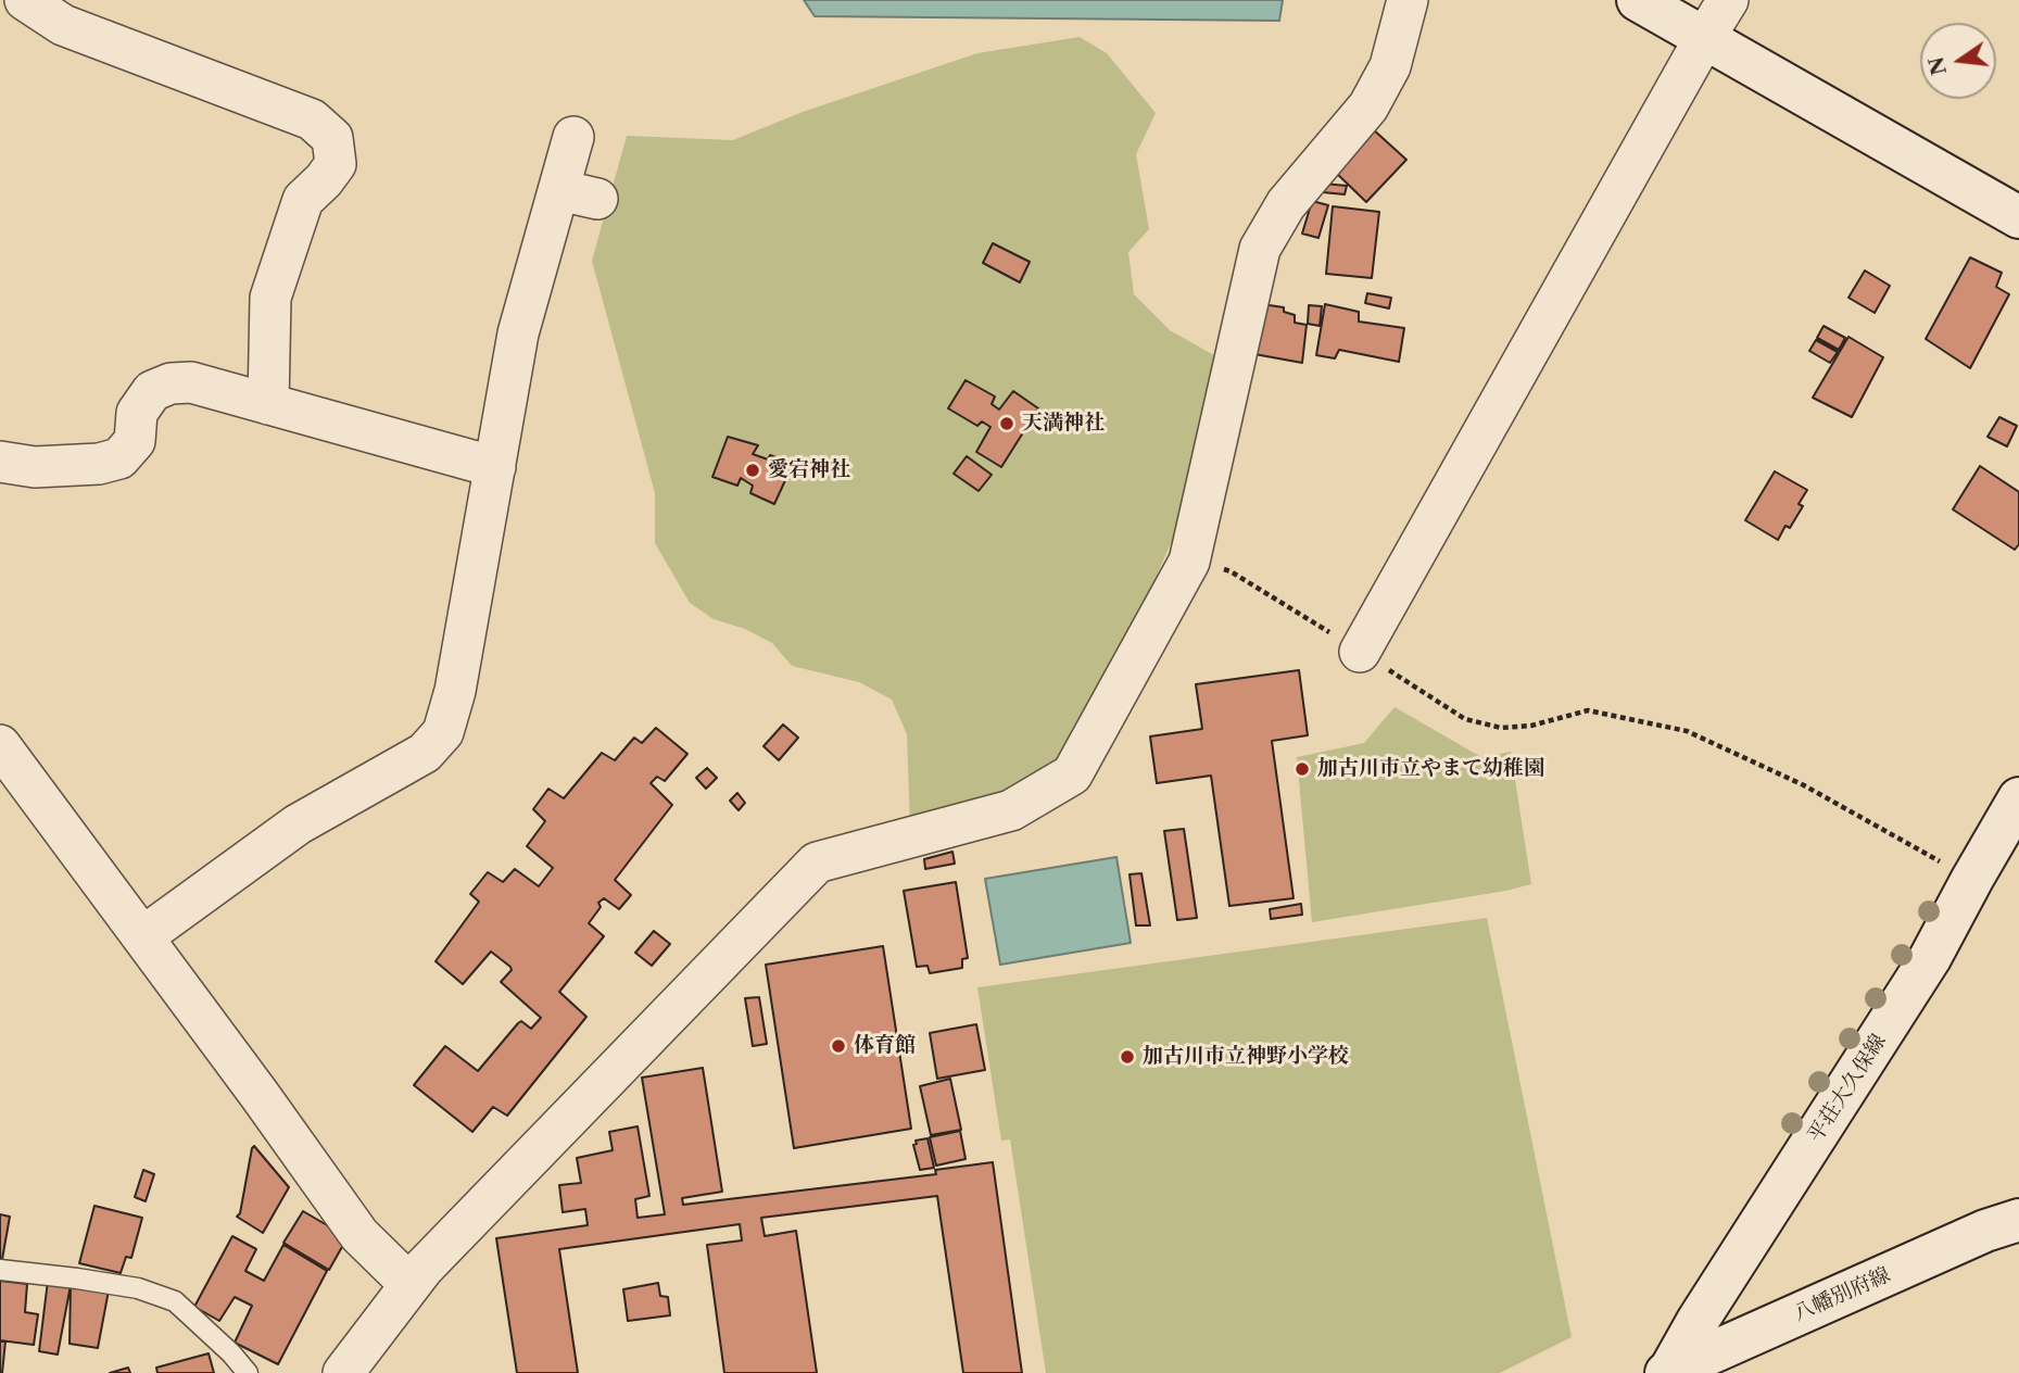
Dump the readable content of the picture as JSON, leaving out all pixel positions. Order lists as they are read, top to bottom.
{
  "streets": {
    "main road": ["平荘大久保線", "八幡別府線"]
  },
  "crossings": [
    ["平荘大久保線", "八幡別府線"]
  ],
  "places": [
    "天満神社",
    "愛宕神社",
    "加古川市立やまて幼稚園",
    "体育館",
    "加古川市立神野小学校"
  ],
  "north": "left"
}
